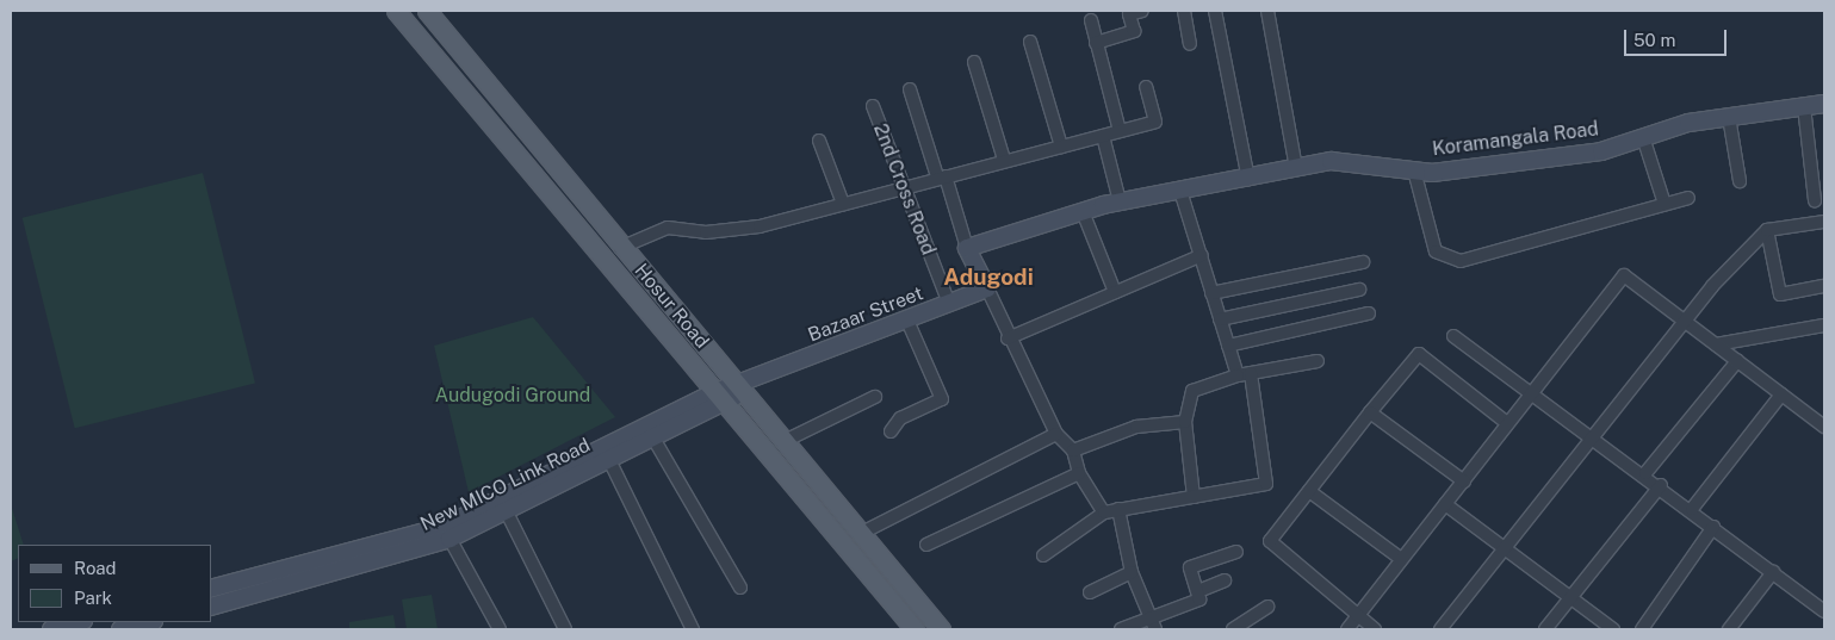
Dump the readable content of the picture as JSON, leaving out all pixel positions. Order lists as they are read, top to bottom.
{
  "streets": {
    "main road": ["Hosur Road"],
    "street": [
      "Koramangala Road",
      "2nd Cross Road",
      "Bazaar Street",
      "New MICO Link Road"
    ]
  },
  "crossings": [
    ["2nd Cross Road", "Bazaar Street"],
    ["Hosur Road", "Bazaar Street"],
    ["Hosur Road", "New MICO Link Road"],
    ["Bazaar Street", "New MICO Link Road"]
  ],
  "districts": ["Adugodi"],
  "parks": ["Audugodi Ground"],
  "legend": ["Road", "Park"],
  "scale_bar": "50 m"
}
